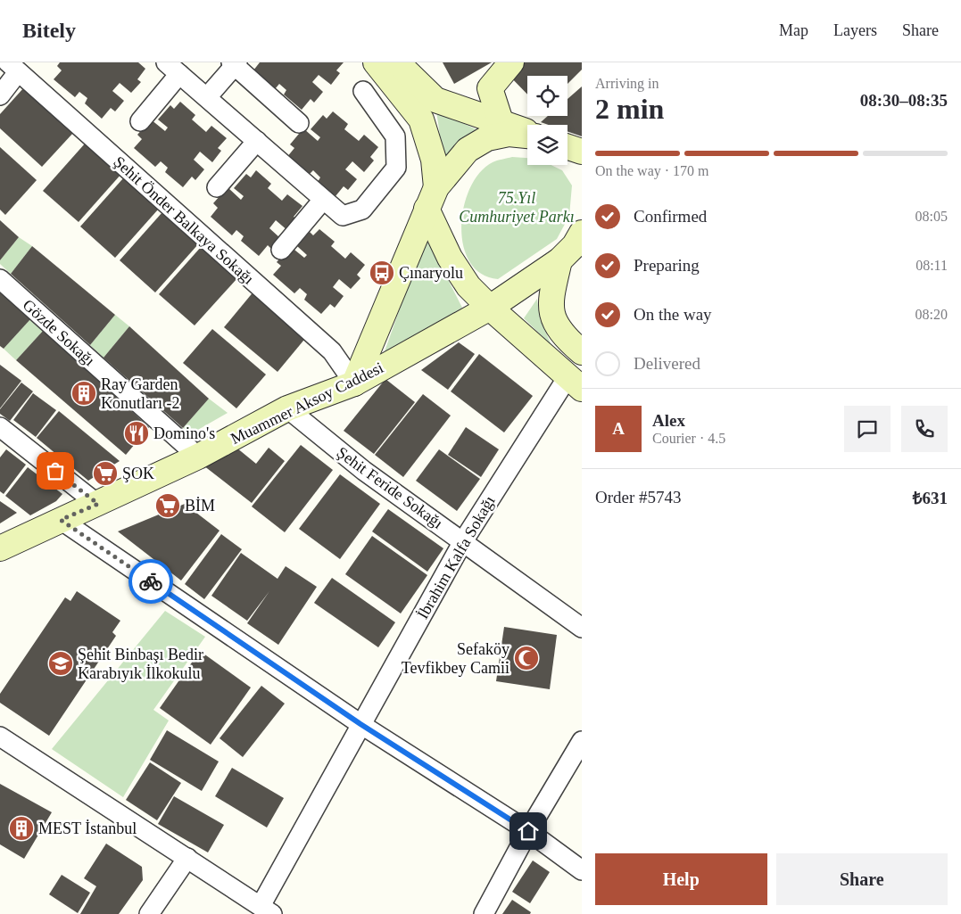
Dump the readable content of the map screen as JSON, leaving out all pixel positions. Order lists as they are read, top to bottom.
{
  "streets": {
    "main road": ["Muammer Aksoy Caddesi"],
    "street": [
      "Şehit Önder Balkaya Sokağı",
      "Gözde Sokağı",
      "Şehit Feride Sokağı",
      "İbrahim Kalfa Sokağı"
    ]
  },
  "crossings": [
    ["Şehit Önder Balkaya Sokağı", "Muammer Aksoy Caddesi"],
    ["Gözde Sokağı", "Muammer Aksoy Caddesi"],
    ["Muammer Aksoy Caddesi", "Şehit Feride Sokağı"],
    ["Şehit Feride Sokağı", "İbrahim Kalfa Sokağı"]
  ],
  "parks": ["75.Yıl Cumhuriyet Parkı"],
  "places": {
    "bus stop": ["Çınaryolu"],
    "building": ["Ray Garden Konutları -2", "MEST İstanbul"],
    "restaurant": ["Domino's"],
    "supermarket": ["ŞOK", "BİM"],
    "mosque": ["Sefaköy Tevfikbey Camii"],
    "school or university": ["Şehit Binbaşı Bedir Karabıyık İlkokulu"]
  },
  "page": {
    "header": "Bitely",
    "nav": ["Map", "Layers", "Share"],
    "heading": ["2 min", "Arriving in", "08:30–08:35"],
    "panel": [
      "Alex",
      "Courier · 4.5",
      "Order #5743",
      "₺631"
    ],
    "bar": "On the way · 170 m",
    "list": [
      ["Confirmed", "08:05"],
      ["Preparing", "08:11"],
      ["On the way", "08:20"],
      "Delivered"
    ],
    "round": "A",
    "buttons": ["Help", "Share"]
  }
}
